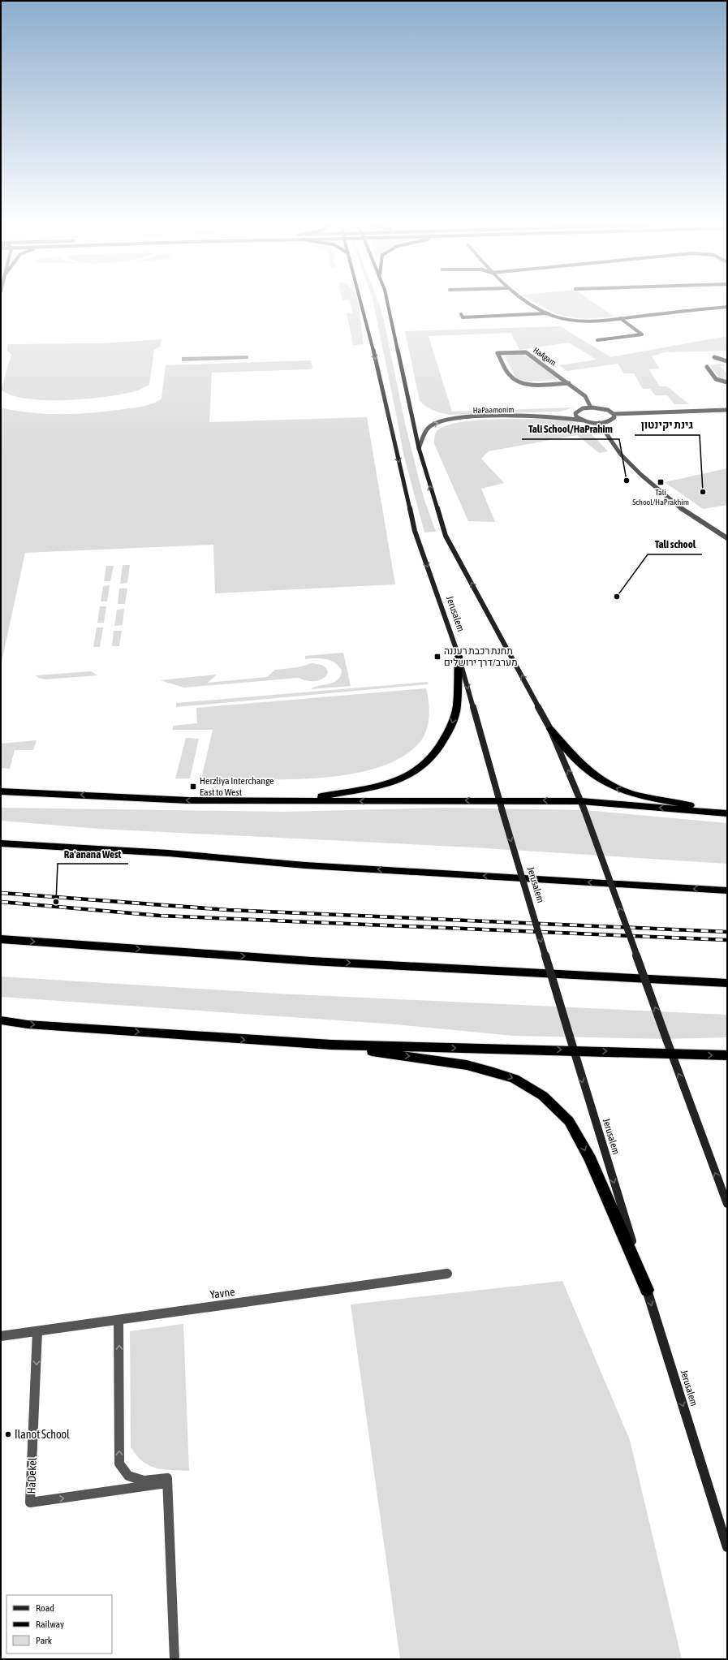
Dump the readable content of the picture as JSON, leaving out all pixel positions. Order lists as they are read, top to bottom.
{
  "streets": {
    "main road": ["Jerusalem"],
    "street": [
      "HaAgam",
      "HaPaamonim",
      "Yavne",
      "HaDekel"
    ]
  },
  "crossings": [
    ["Yavne", "HaDekel"]
  ],
  "one_way": ["HaPaamonim"],
  "places": {
    "other": [
      "Tali School/HaPrahim",
      "גינת יקינטון",
      "Tali school",
      "Ra'anana West",
      "Ilanot School"
    ],
    "transit": ["Tali School/HaPrakhim", "תחנת רכבת רעננה מערב/דרך ירושלים", "Herzliya Interchange East to West"]
  },
  "legend": ["Road", "Railway", "Park"]
}
